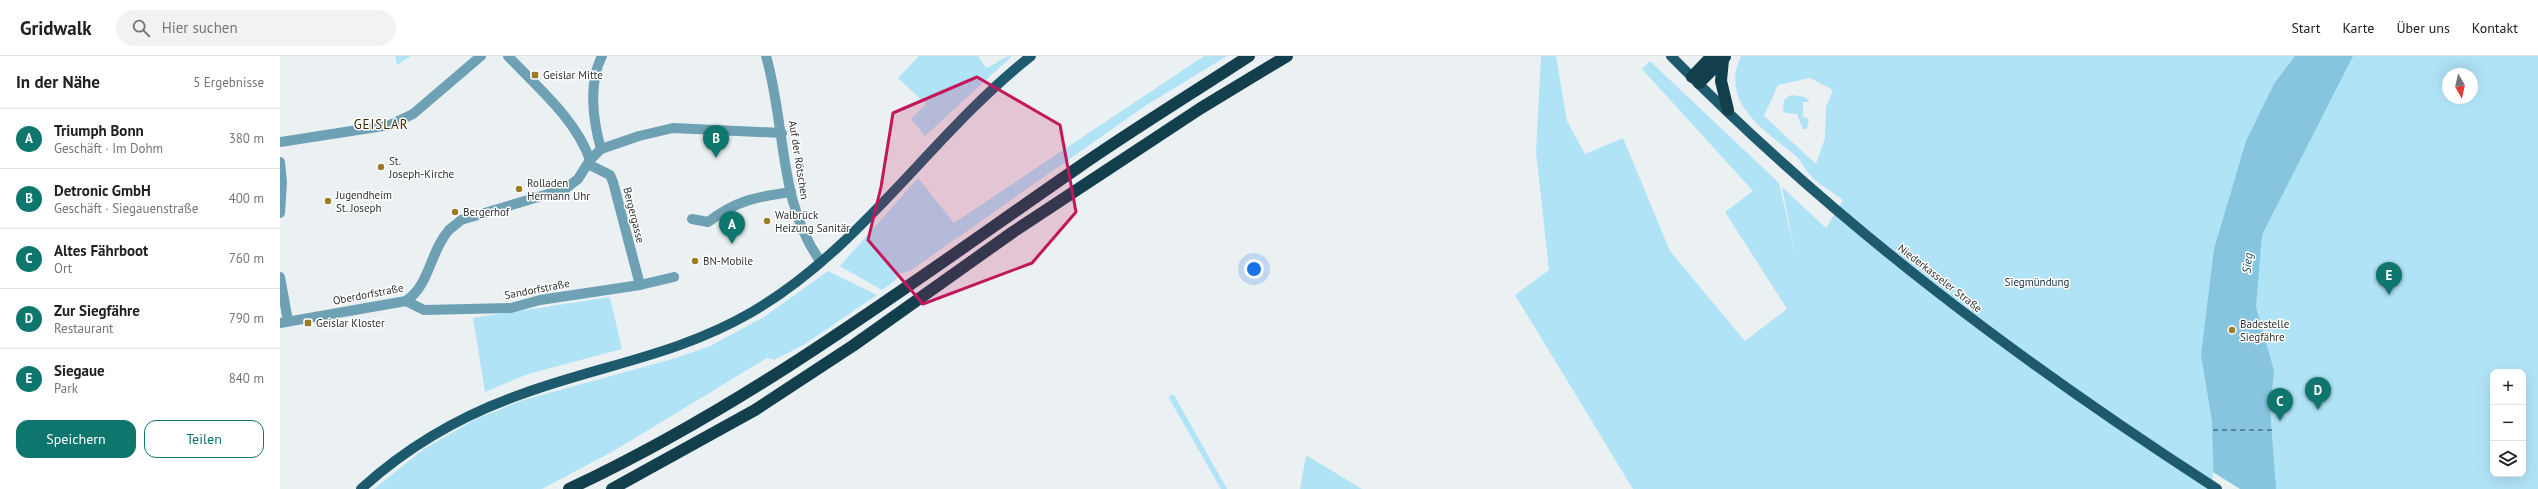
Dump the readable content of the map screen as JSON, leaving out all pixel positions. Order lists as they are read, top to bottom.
{
  "streets": {
    "main road": ["Niederkasseler Straße"],
    "street": [
      "Auf der Rötschen",
      "Bergergasse",
      "Sandorfstraße",
      "Oberdorfstraße"
    ]
  },
  "crossings": [
    ["Bergergasse", "Sandorfstraße"],
    ["Bergergasse", "Oberdorfstraße"],
    ["Sandorfstraße", "Oberdorfstraße"]
  ],
  "districts": ["GEISLAR"],
  "water": ["Sieg"],
  "parks": ["Siegmündung"],
  "places": {
    "transit": ["Geislar Mitte", "Geislar Kloster"],
    "other": [
      "St. Joseph-Kirche",
      "Rolladen Hermann Uhr",
      "Jugendheim St. Joseph",
      "Bergerhof",
      "Walbrück Heizung Sanitär",
      "BN-Mobile",
      "Badestelle Siegfähre"
    ]
  },
  "north": "bottom",
  "page": {
    "header": "Gridwalk",
    "search": "Hier suchen",
    "nav": [
      "Start",
      "Karte",
      "Über uns",
      "Kontakt"
    ],
    "heading": ["In der Nähe", "5 Ergebnisse"],
    "list": [
      {
        "mark": "A",
        "name": "Triumph Bonn",
        "note": "Geschäft · Im Dohm",
        "value": "380 m"
      },
      {
        "mark": "B",
        "name": "Detronic GmbH",
        "note": "Geschäft · Siegauenstraße",
        "value": "400 m"
      },
      {
        "mark": "C",
        "name": "Altes Fährboot",
        "note": "Ort",
        "value": "760 m"
      },
      {
        "mark": "D",
        "name": "Zur Siegfähre",
        "note": "Restaurant",
        "value": "790 m"
      },
      {
        "mark": "E",
        "name": "Siegaue",
        "note": "Park",
        "value": "840 m"
      }
    ],
    "pins": [
      "B",
      "A",
      "E",
      "D",
      "C"
    ],
    "map_buttons": ["+", "−"],
    "buttons": ["Speichern", "Teilen"]
  }
}
